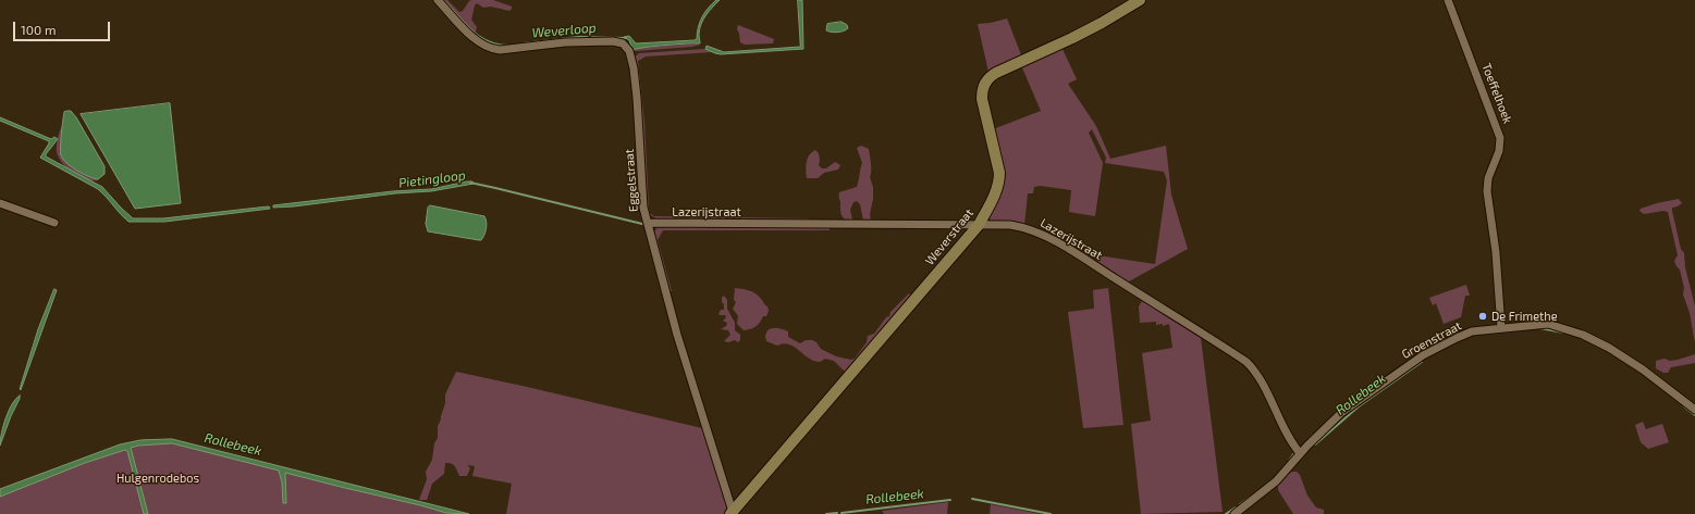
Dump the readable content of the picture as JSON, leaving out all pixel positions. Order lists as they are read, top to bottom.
{
  "streets": {
    "street": [
      "Toeffelhoek",
      "Eggelstraat",
      "Lazerijstraat",
      "Weverstraat",
      "Groenstraat"
    ]
  },
  "crossings": [
    ["Toeffelhoek", "Groenstraat"],
    ["Eggelstraat", "Lazerijstraat"],
    ["Eggelstraat", "Weverstraat"],
    ["Lazerijstraat", "Weverstraat"],
    ["Lazerijstraat", "Groenstraat"]
  ],
  "water": ["Weverloop", "Pietingloop", "Rollebeek"],
  "parks": ["Hulgenrodebos"],
  "places": ["De Frimethe"],
  "scale_bar": "100 m"
}
